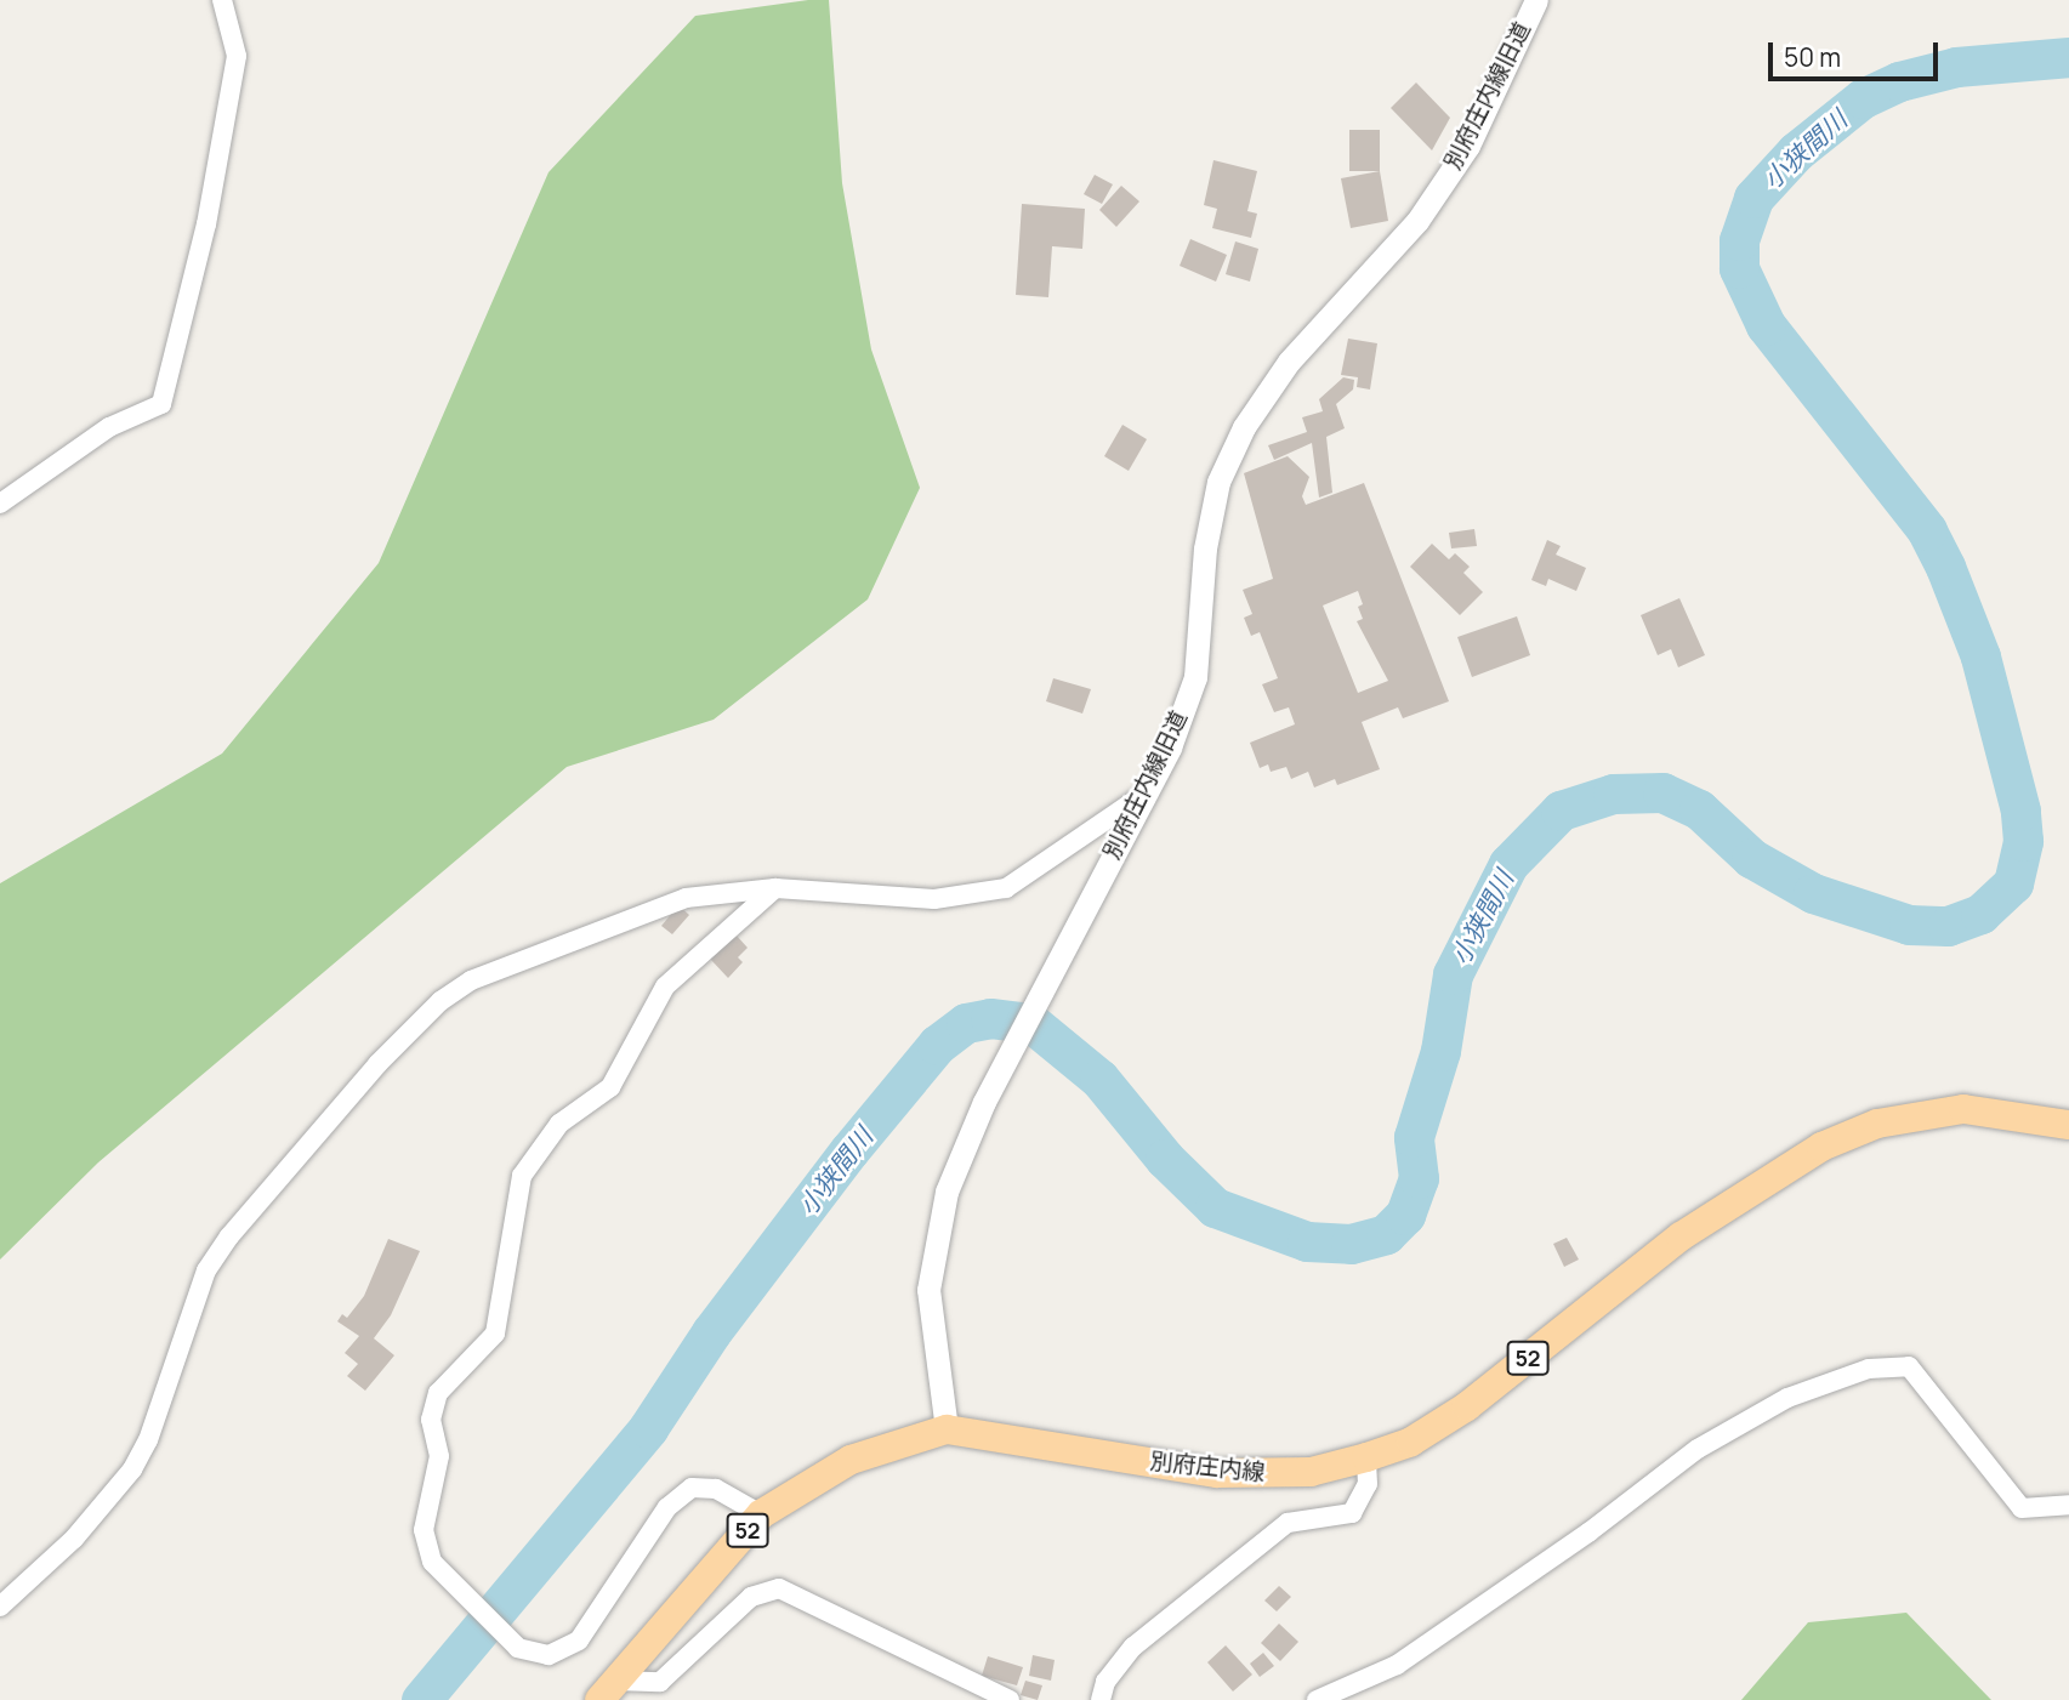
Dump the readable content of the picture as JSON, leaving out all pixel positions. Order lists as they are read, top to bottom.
{
  "streets": {
    "main road": ["52", "別府庄内線"],
    "street": ["別府庄内線旧道"]
  },
  "crossings": [
    ["別府庄内線旧道", "別府庄内線"]
  ],
  "water": ["小狭間川"],
  "scale_bar": "50 m"
}
